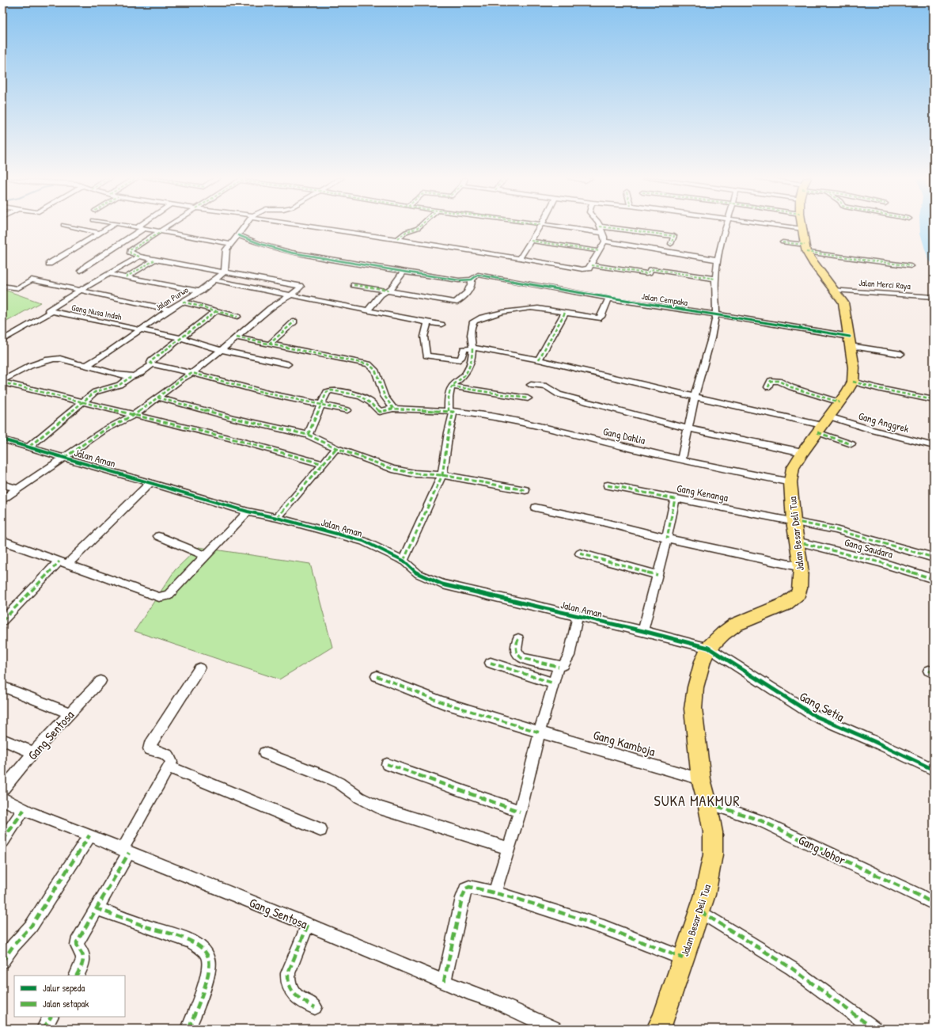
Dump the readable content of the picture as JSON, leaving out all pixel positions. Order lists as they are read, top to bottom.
{
  "streets": {
    "main road": ["Jalan Besar Deli Tua"],
    "street": [
      "Jalan Merci Raya",
      "Jalan Purwo",
      "Jalan Cempaka",
      "Gang Nusa Indah",
      "Gang Anggrek",
      "Gang Dahlia",
      "Jalan Aman",
      "Gang Kenanga",
      "Gang Saudara",
      "Gang Setia",
      "Gang Sentosa",
      "Gang Kamboja",
      "Gang Johor"
    ]
  },
  "crossings": [
    ["Jalan Merci Raya", "Jalan Besar Deli Tua"],
    ["Jalan Purwo", "Gang Nusa Indah"],
    ["Jalan Cempaka", "Jalan Besar Deli Tua"],
    ["Gang Anggrek", "Jalan Besar Deli Tua"],
    ["Gang Dahlia", "Jalan Besar Deli Tua"],
    ["Jalan Aman", "Jalan Besar Deli Tua"],
    ["Jalan Aman", "Gang Setia"],
    ["Gang Kenanga", "Jalan Besar Deli Tua"],
    ["Jalan Besar Deli Tua", "Gang Saudara"],
    ["Jalan Besar Deli Tua", "Gang Setia"],
    ["Jalan Besar Deli Tua", "Gang Kamboja"],
    ["Jalan Besar Deli Tua", "Gang Johor"]
  ],
  "districts": ["SUKA MAKMUR"],
  "legend": ["Jalur sepeda", "Jalan setapak"]
}
